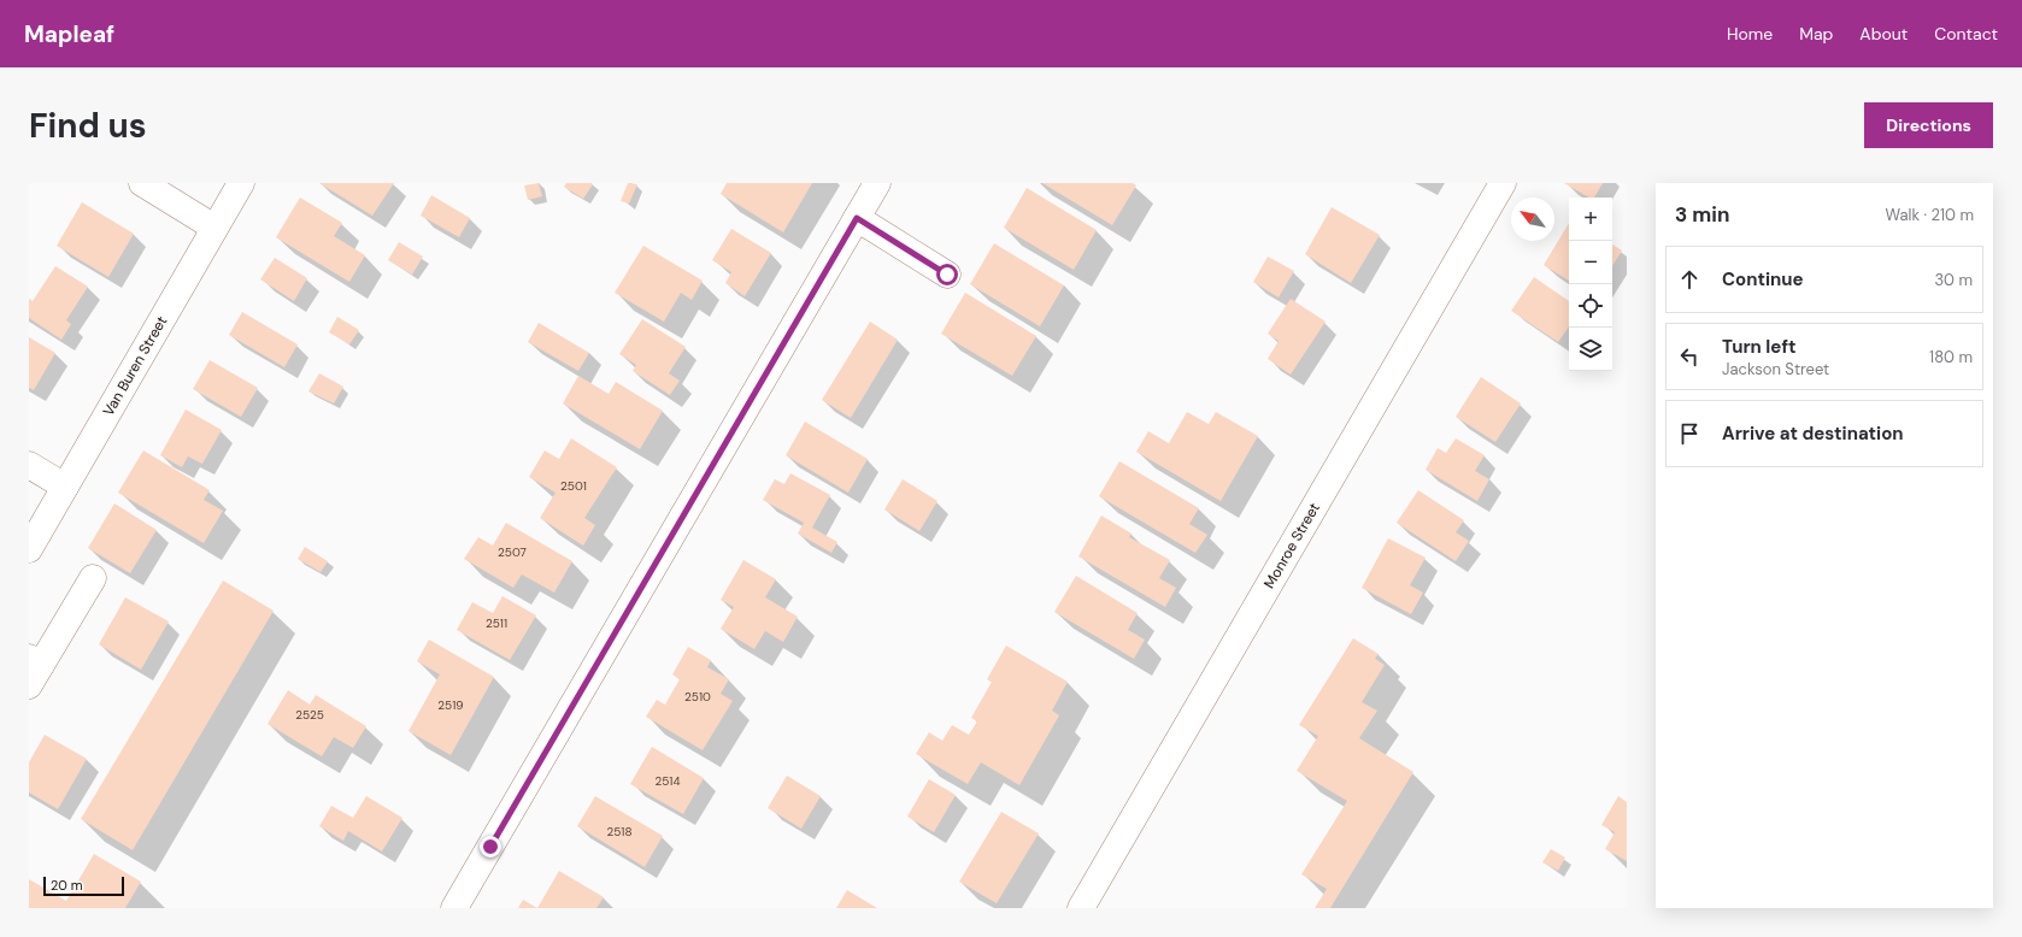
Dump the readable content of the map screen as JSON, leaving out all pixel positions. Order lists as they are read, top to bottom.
{
  "streets": {
    "street": ["Van Buren Street", "Monroe Street"]
  },
  "house_numbers": [
    "2501",
    "2507",
    "2511",
    "2510",
    "2519",
    "2525",
    "2514",
    "2518"
  ],
  "scale_bar": "20 m",
  "north": "top left",
  "page": {
    "header": "Mapleaf",
    "nav": [
      "Home",
      "Map",
      "About",
      "Contact"
    ],
    "buttons": "Directions",
    "title": "Find us",
    "heading": ["3 min", "Walk · 210 m"],
    "map_buttons": ["+", "−"],
    "list": [
      ["Continue", "30 m"],
      ["Turn left", "Jackson Street", "180 m"],
      "Arrive at destination"
    ],
    "scale": "20 m"
  }
}
